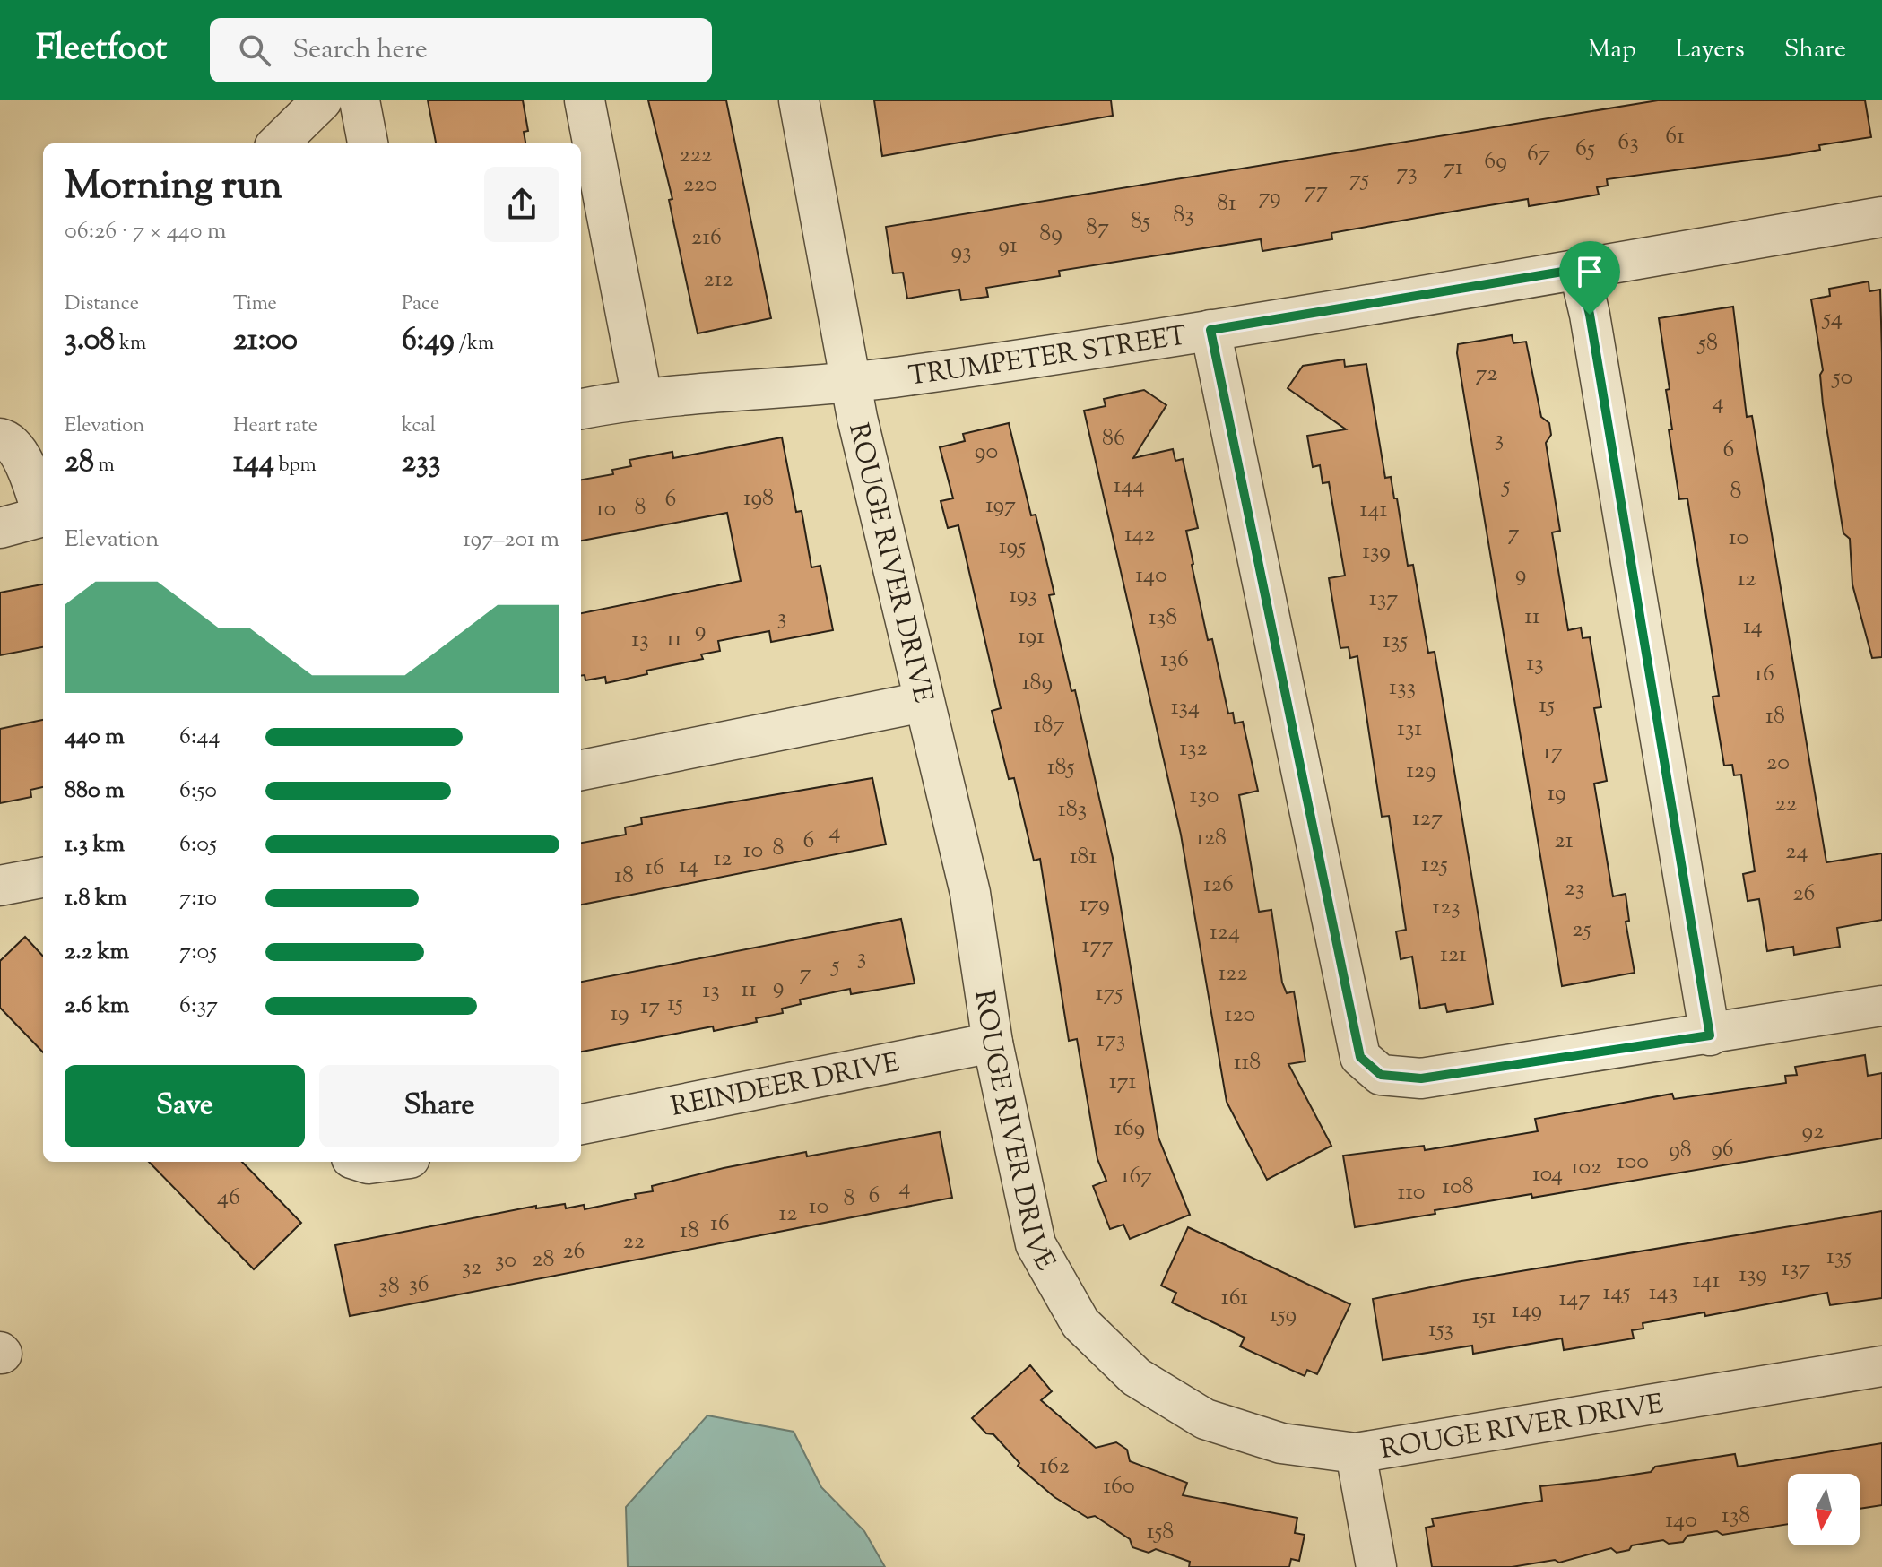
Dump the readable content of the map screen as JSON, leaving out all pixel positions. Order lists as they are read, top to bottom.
{
  "streets": {
    "street": ["TRUMPETER STREET", "ROUGE RIVER DRIVE", "REINDEER DRIVE"]
  },
  "crossings": [
    ["TRUMPETER STREET", "ROUGE RIVER DRIVE"],
    ["ROUGE RIVER DRIVE", "REINDEER DRIVE"]
  ],
  "house_numbers": [
    "61",
    "63",
    "65",
    "67",
    "222",
    "69",
    "71",
    "73",
    "75",
    "220",
    "77",
    "79",
    "81",
    "83",
    "85",
    "87",
    "89",
    "216",
    "91",
    "93",
    "212",
    "54",
    "58",
    "72",
    "50",
    "4",
    "86",
    "3",
    "6",
    "90",
    "144",
    "5",
    "8",
    "198",
    "6",
    "197",
    "8",
    "10",
    "141",
    "7",
    "142",
    "10",
    "195",
    "139",
    "9",
    "140",
    "12",
    "193",
    "137",
    "11",
    "3",
    "138",
    "14",
    "9",
    "191",
    "11",
    "13",
    "135",
    "136",
    "13",
    "16",
    "189",
    "133",
    "15",
    "134",
    "18",
    "187",
    "131",
    "132",
    "17",
    "20",
    "185",
    "129",
    "19",
    "130",
    "22",
    "183",
    "127",
    "4",
    "128",
    "6",
    "21",
    "8",
    "10",
    "24",
    "181",
    "12",
    "125",
    "14",
    "16",
    "18",
    "126",
    "23",
    "26",
    "179",
    "123",
    "25",
    "124",
    "177",
    "121",
    "3",
    "5",
    "7",
    "122",
    "9",
    "11",
    "13",
    "175",
    "15",
    "17",
    "19",
    "120",
    "173",
    "118",
    "171",
    "169",
    "92",
    "96",
    "98",
    "100",
    "102",
    "104",
    "167",
    "108",
    "4",
    "110",
    "6",
    "46",
    "8",
    "10",
    "12",
    "16",
    "18",
    "22",
    "26",
    "135",
    "28",
    "30",
    "32",
    "137",
    "139",
    "141",
    "36",
    "38",
    "145",
    "143",
    "161",
    "147",
    "149",
    "159",
    "151",
    "153",
    "162",
    "160",
    "138",
    "140",
    "158"
  ],
  "north": "bottom",
  "page": {
    "header": "Fleetfoot",
    "search": "Search here",
    "nav": ["Map", "Layers", "Share"],
    "heading": ["Morning run", "06:26 · 7 × 440 m"],
    "stats": [
      ["Distance", "3.08 km"],
      ["Time", "21:00"],
      ["Pace", "6:49 /km"],
      ["Elevation", "28 m"],
      ["Heart rate", "144 bpm"],
      ["kcal", "233"]
    ],
    "chart": ["Elevation", "197–201 m"],
    "list": [
      {
        "name": "440 m",
        "note": "6:44"
      },
      {
        "name": "880 m",
        "note": "6:50"
      },
      {
        "name": "1.3 km",
        "note": "6:05"
      },
      {
        "name": "1.8 km",
        "note": "7:10"
      },
      {
        "name": "2.2 km",
        "note": "7:05"
      },
      {
        "name": "2.6 km",
        "note": "6:37"
      }
    ],
    "buttons": ["Save", "Share"]
  }
}
